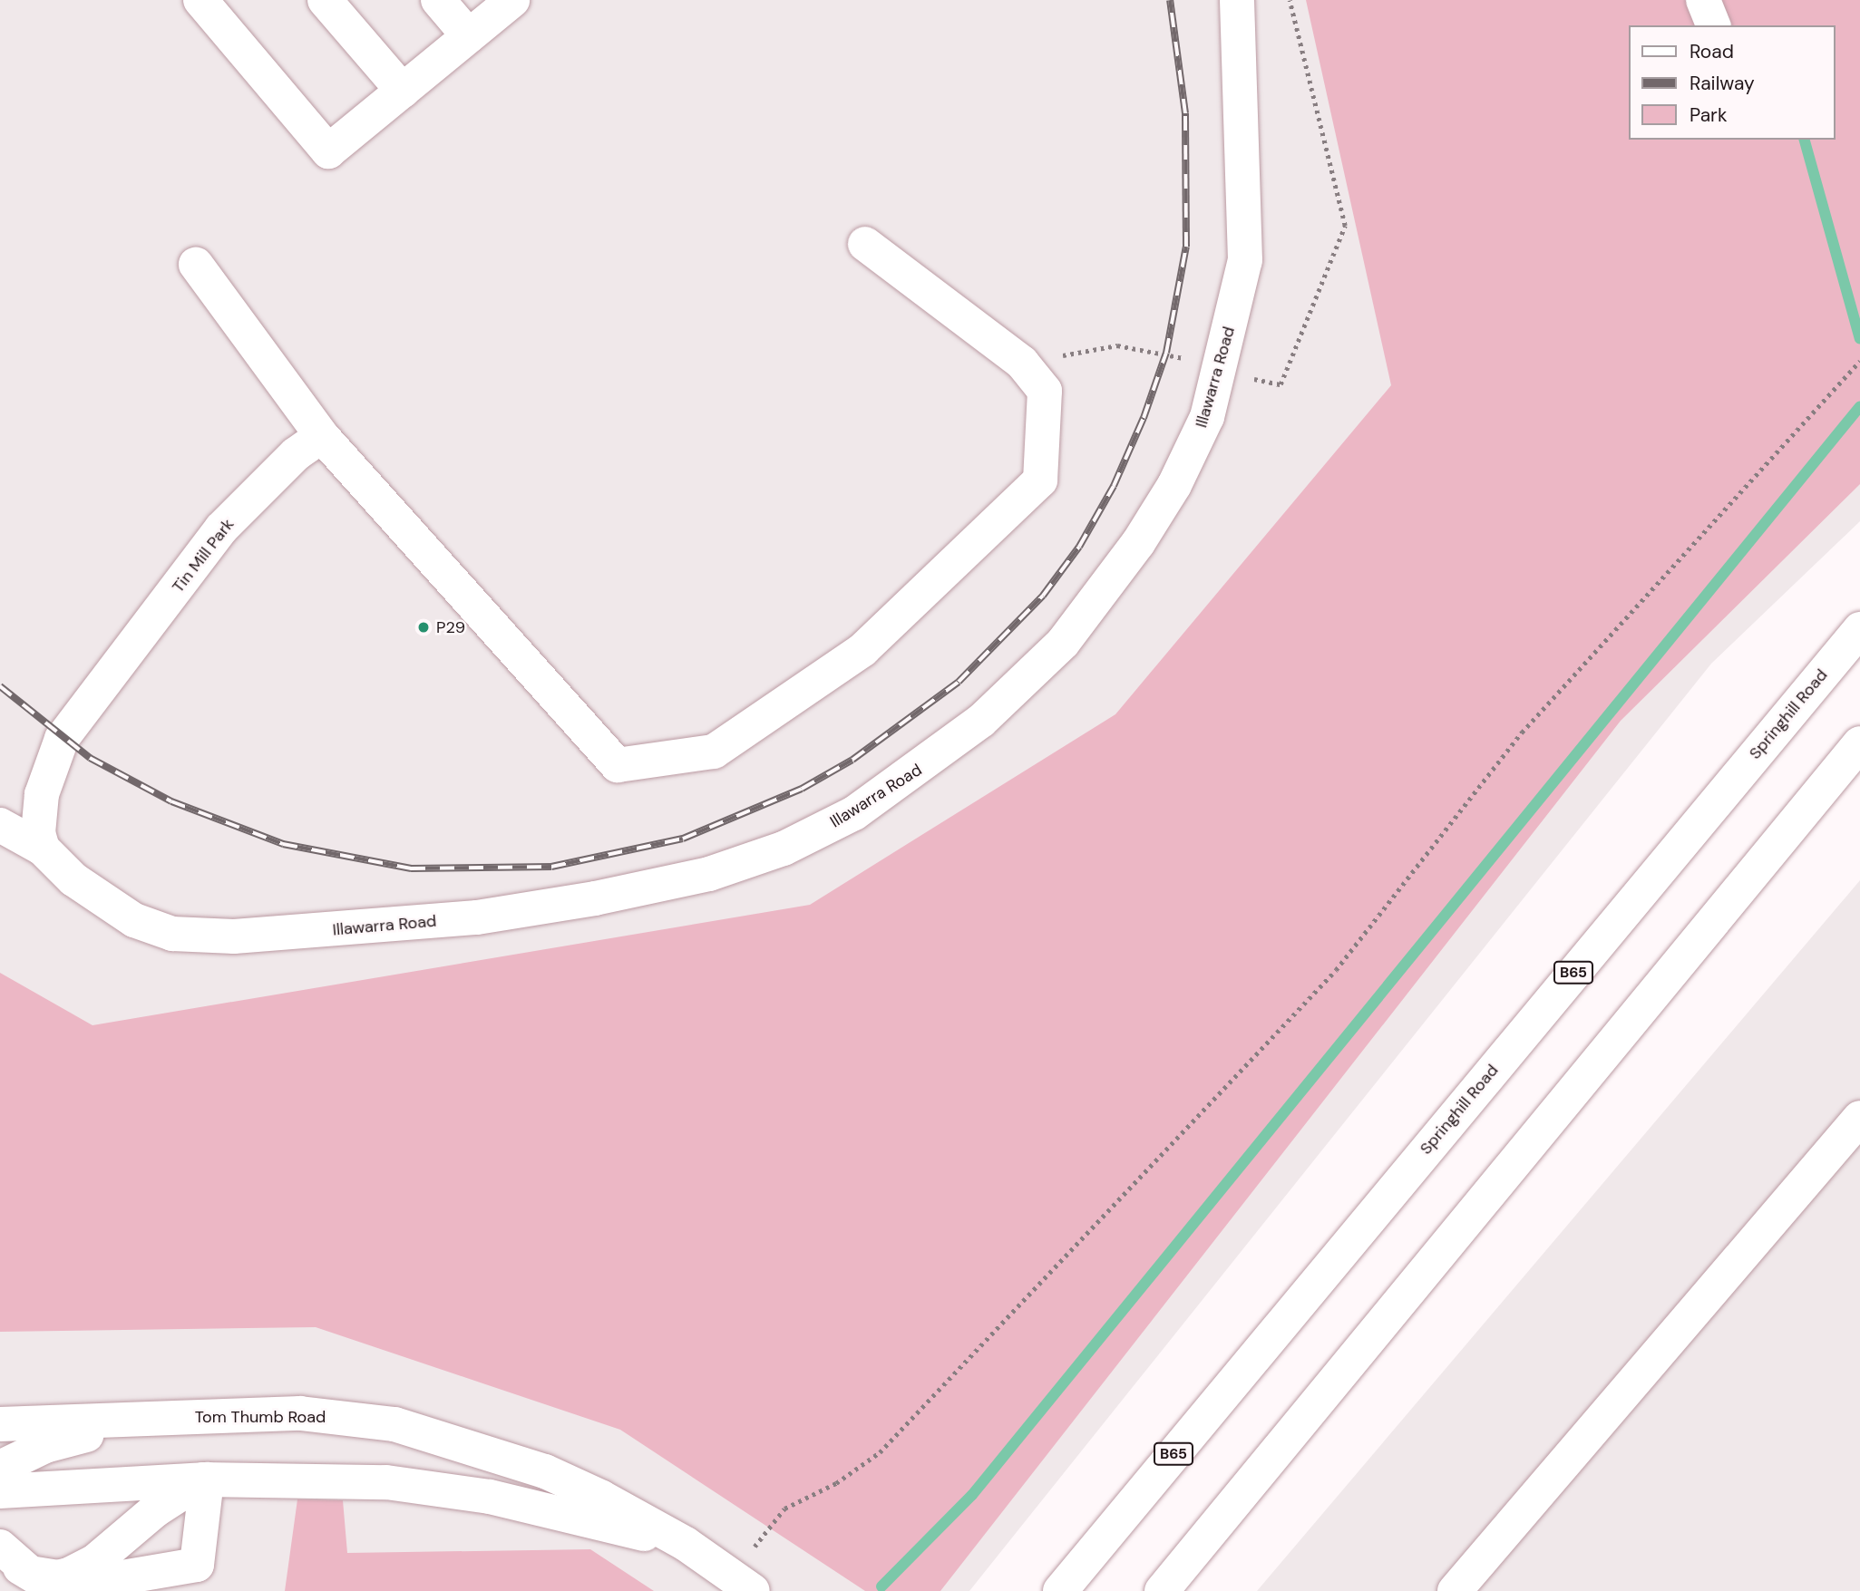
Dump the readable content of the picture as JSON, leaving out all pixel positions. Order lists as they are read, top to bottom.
{
  "streets": {
    "street": [
      "Illawarra Road",
      "Tin Mill Park",
      "Springhill Road",
      "B65",
      "Tom Thumb Road"
    ]
  },
  "crossings": [
    ["Illawarra Road", "Tin Mill Park"]
  ],
  "places": ["P29"],
  "legend": ["Road", "Railway", "Park"]
}
